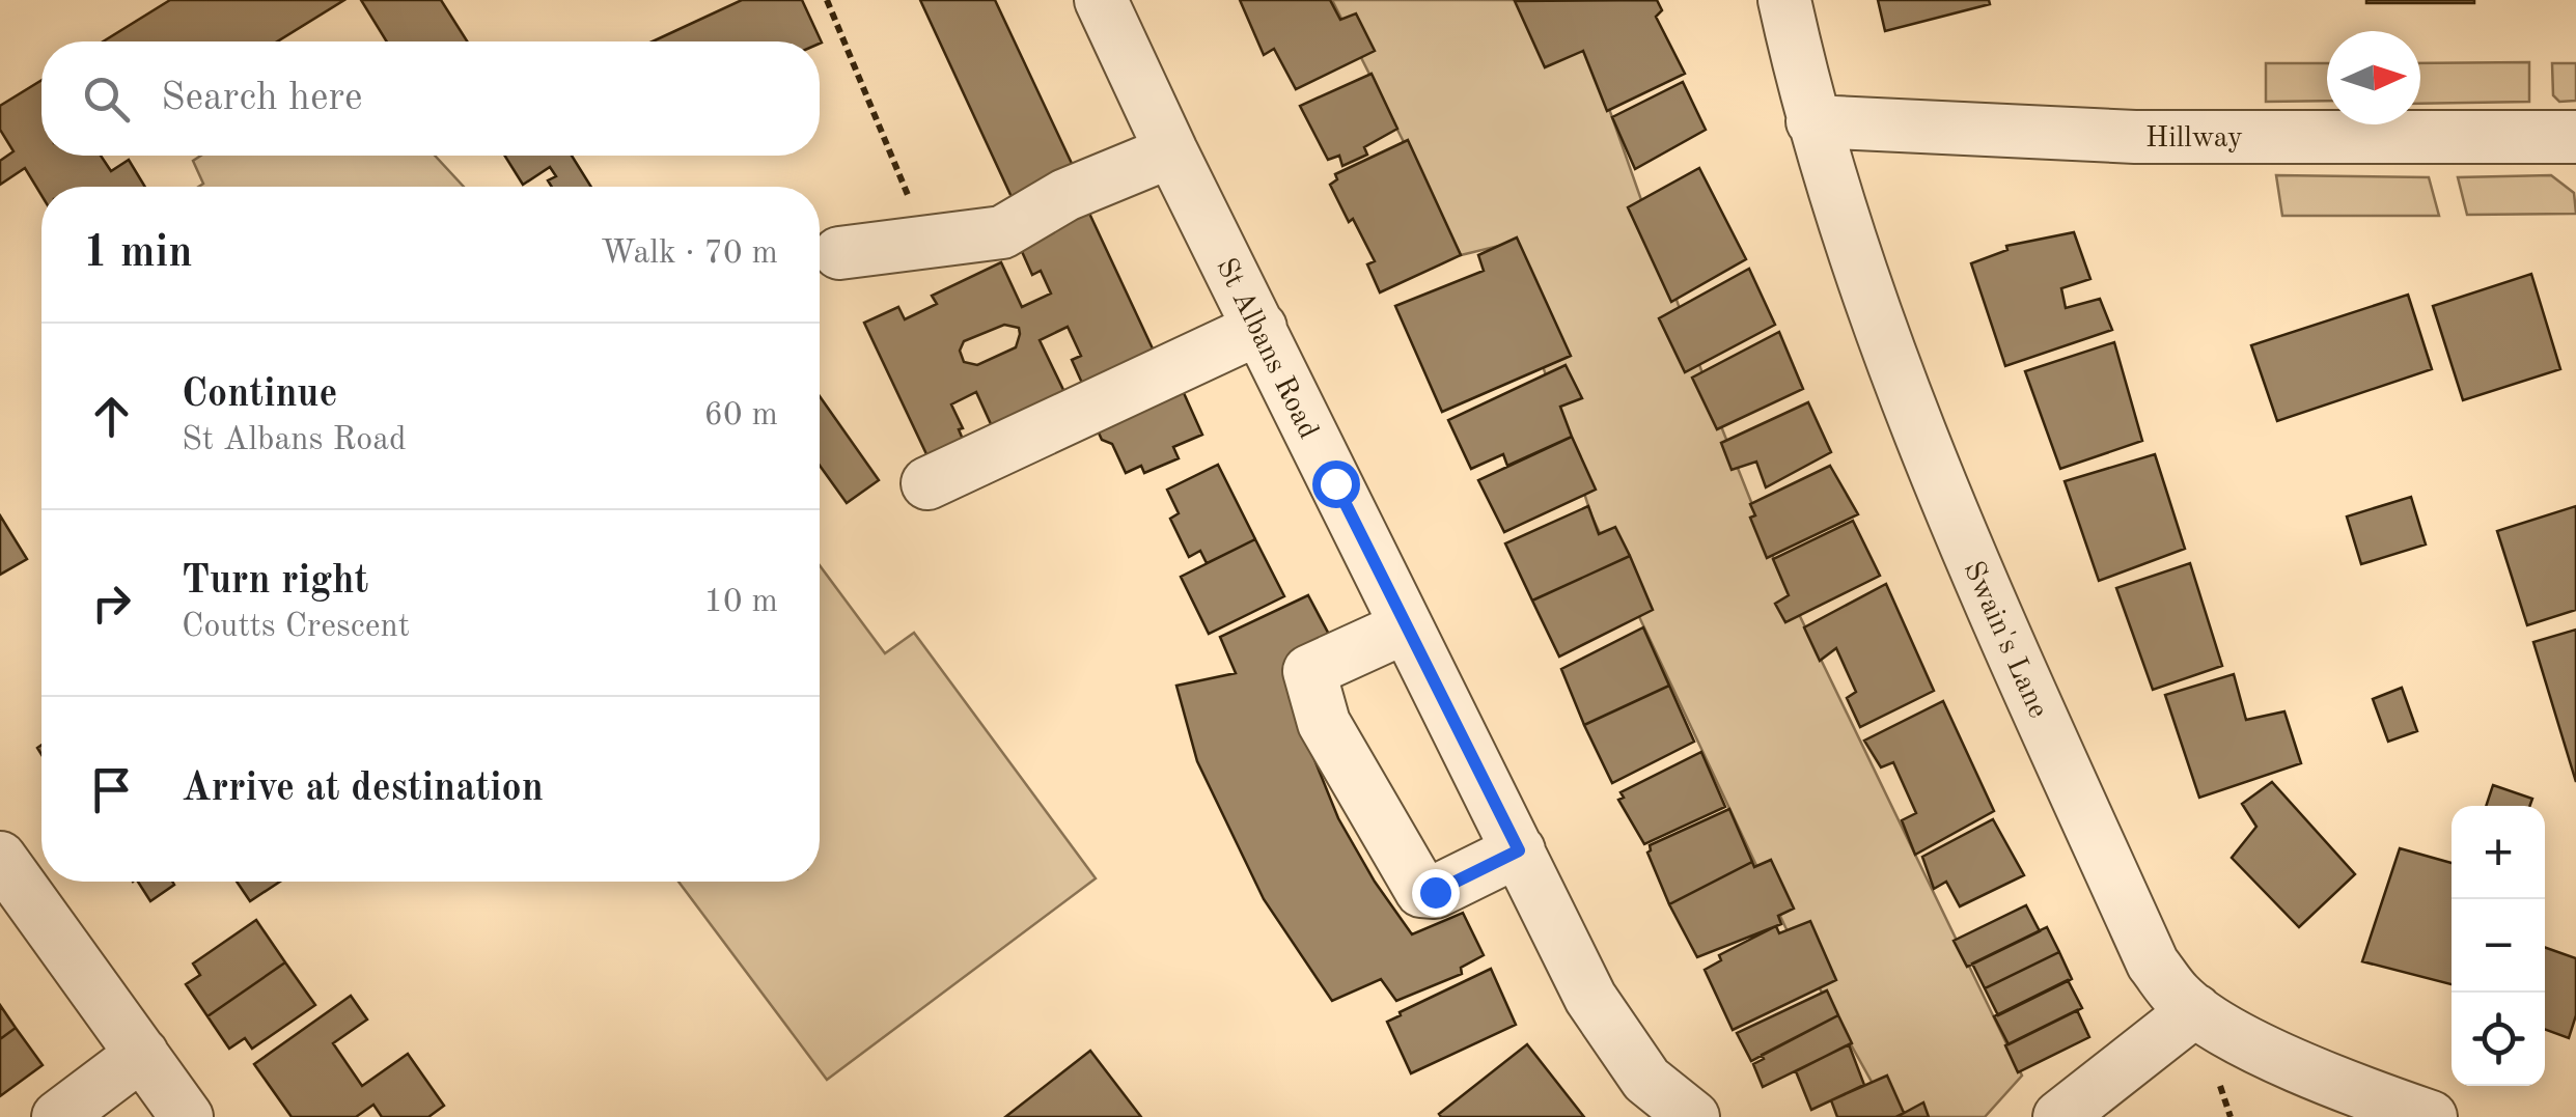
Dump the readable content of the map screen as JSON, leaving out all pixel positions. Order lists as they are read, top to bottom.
{
  "streets": {
    "street": ["Hillway", "St Albans Road", "Swain's Lane"]
  },
  "crossings": [
    ["Hillway", "Swain's Lane"]
  ],
  "north": "right",
  "page": {
    "search": "Search here",
    "heading": ["1 min", "Walk · 70 m"],
    "list": [
      ["Continue", "St Albans Road", "60 m"],
      ["Turn right", "Coutts Crescent", "10 m"],
      "Arrive at destination"
    ],
    "map_buttons": ["+", "−"]
  }
}
